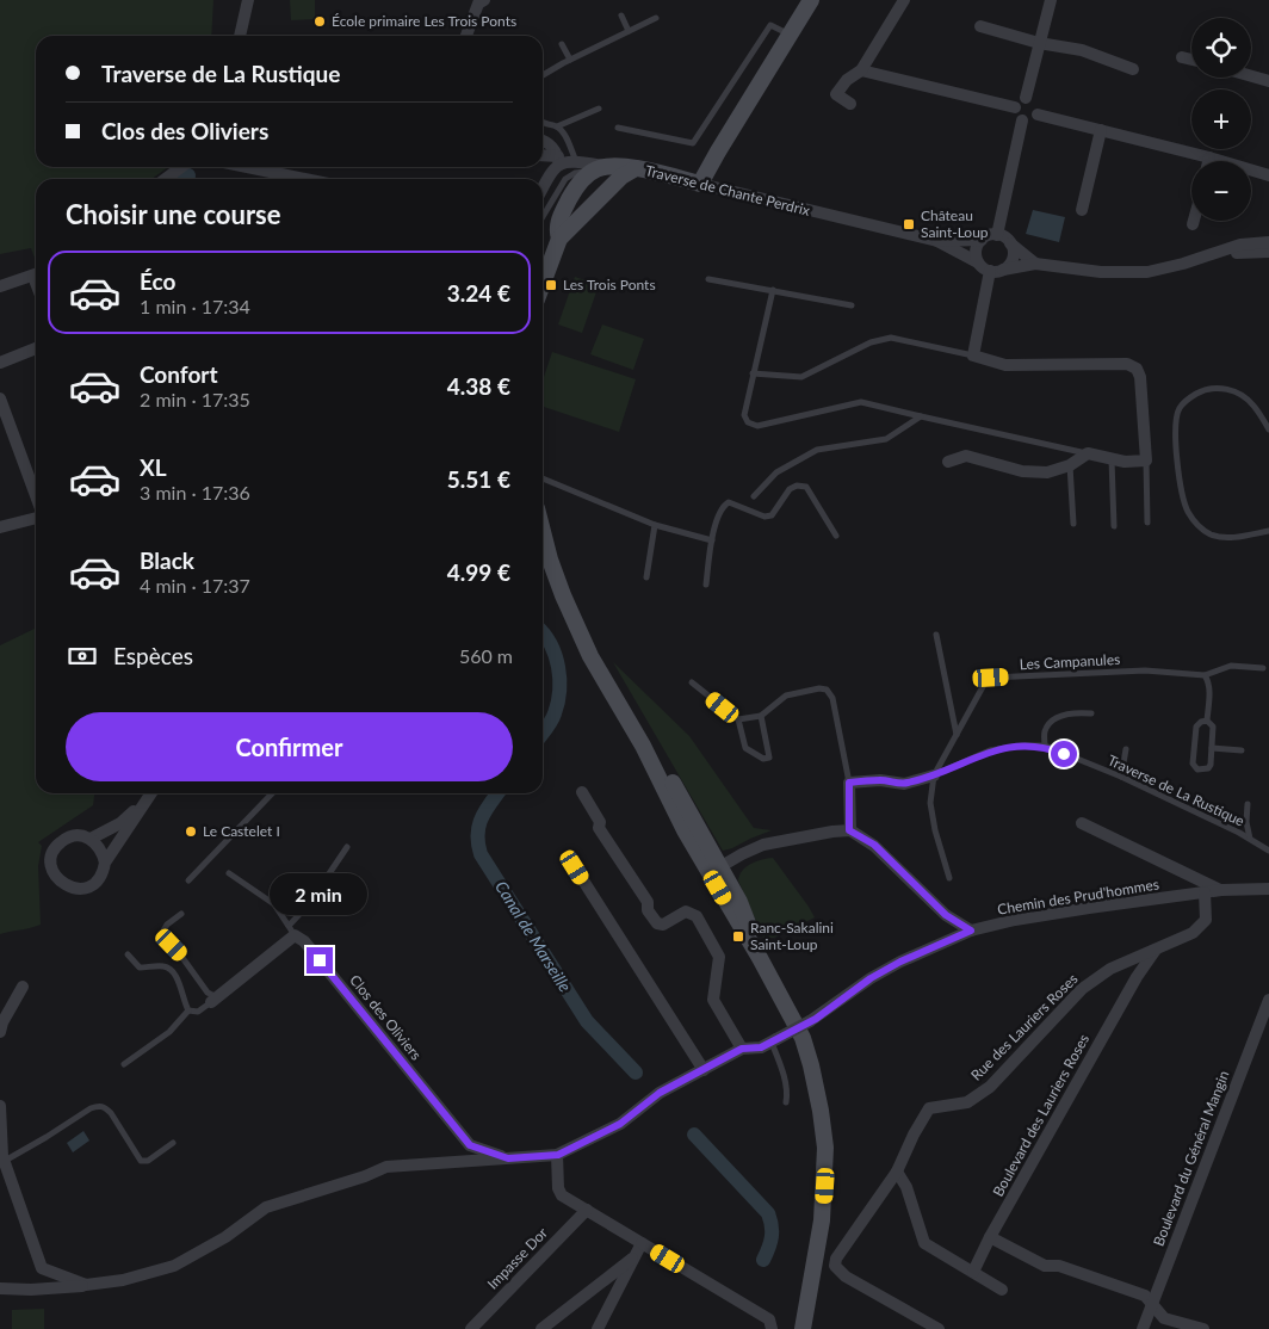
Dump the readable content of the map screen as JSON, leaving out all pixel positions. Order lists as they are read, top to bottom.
{
  "streets": {
    "street": [
      "Traverse de Chante Perdrix",
      "Chemin des Prud'hommes",
      "Clos des Oliviers",
      "Rue des Lauriers Roses",
      "Boulevard des Lauriers Roses",
      "Boulevard du Général Mangin",
      "Impasse Dor"
    ],
    "lane": ["Les Campanules", "Traverse de La Rustique"]
  },
  "crossings": [
    ["Chemin des Prud'hommes", "Clos des Oliviers"],
    ["Chemin des Prud'hommes", "Rue des Lauriers Roses"],
    ["Rue des Lauriers Roses", "Boulevard des Lauriers Roses"]
  ],
  "water": ["Canal de Marseille"],
  "places": {
    "other": ["École primaire Les Trois Ponts", "Le Castelet I"],
    "transit": ["Château Saint-Loup", "Les Trois Ponts", "Ranc-Sakalini Saint-Loup"]
  },
  "page": {
    "map_buttons": ["+", "−"],
    "banner": ["Traverse de La Rustique", "Clos des Oliviers"],
    "heading": "Choisir une course",
    "list": [
      {
        "name": "Éco",
        "note": "1 min · 17:34",
        "value": "3.24 €"
      },
      {
        "name": "Confort",
        "note": "2 min · 17:35",
        "value": "4.38 €"
      },
      {
        "name": "XL",
        "note": "3 min · 17:36",
        "value": "5.51 €"
      },
      {
        "name": "Black",
        "note": "4 min · 17:37",
        "value": "4.99 €"
      }
    ],
    "pay": ["Espèces", "560 m"],
    "buttons": "Confirmer",
    "bubble": "2 min"
  }
}
